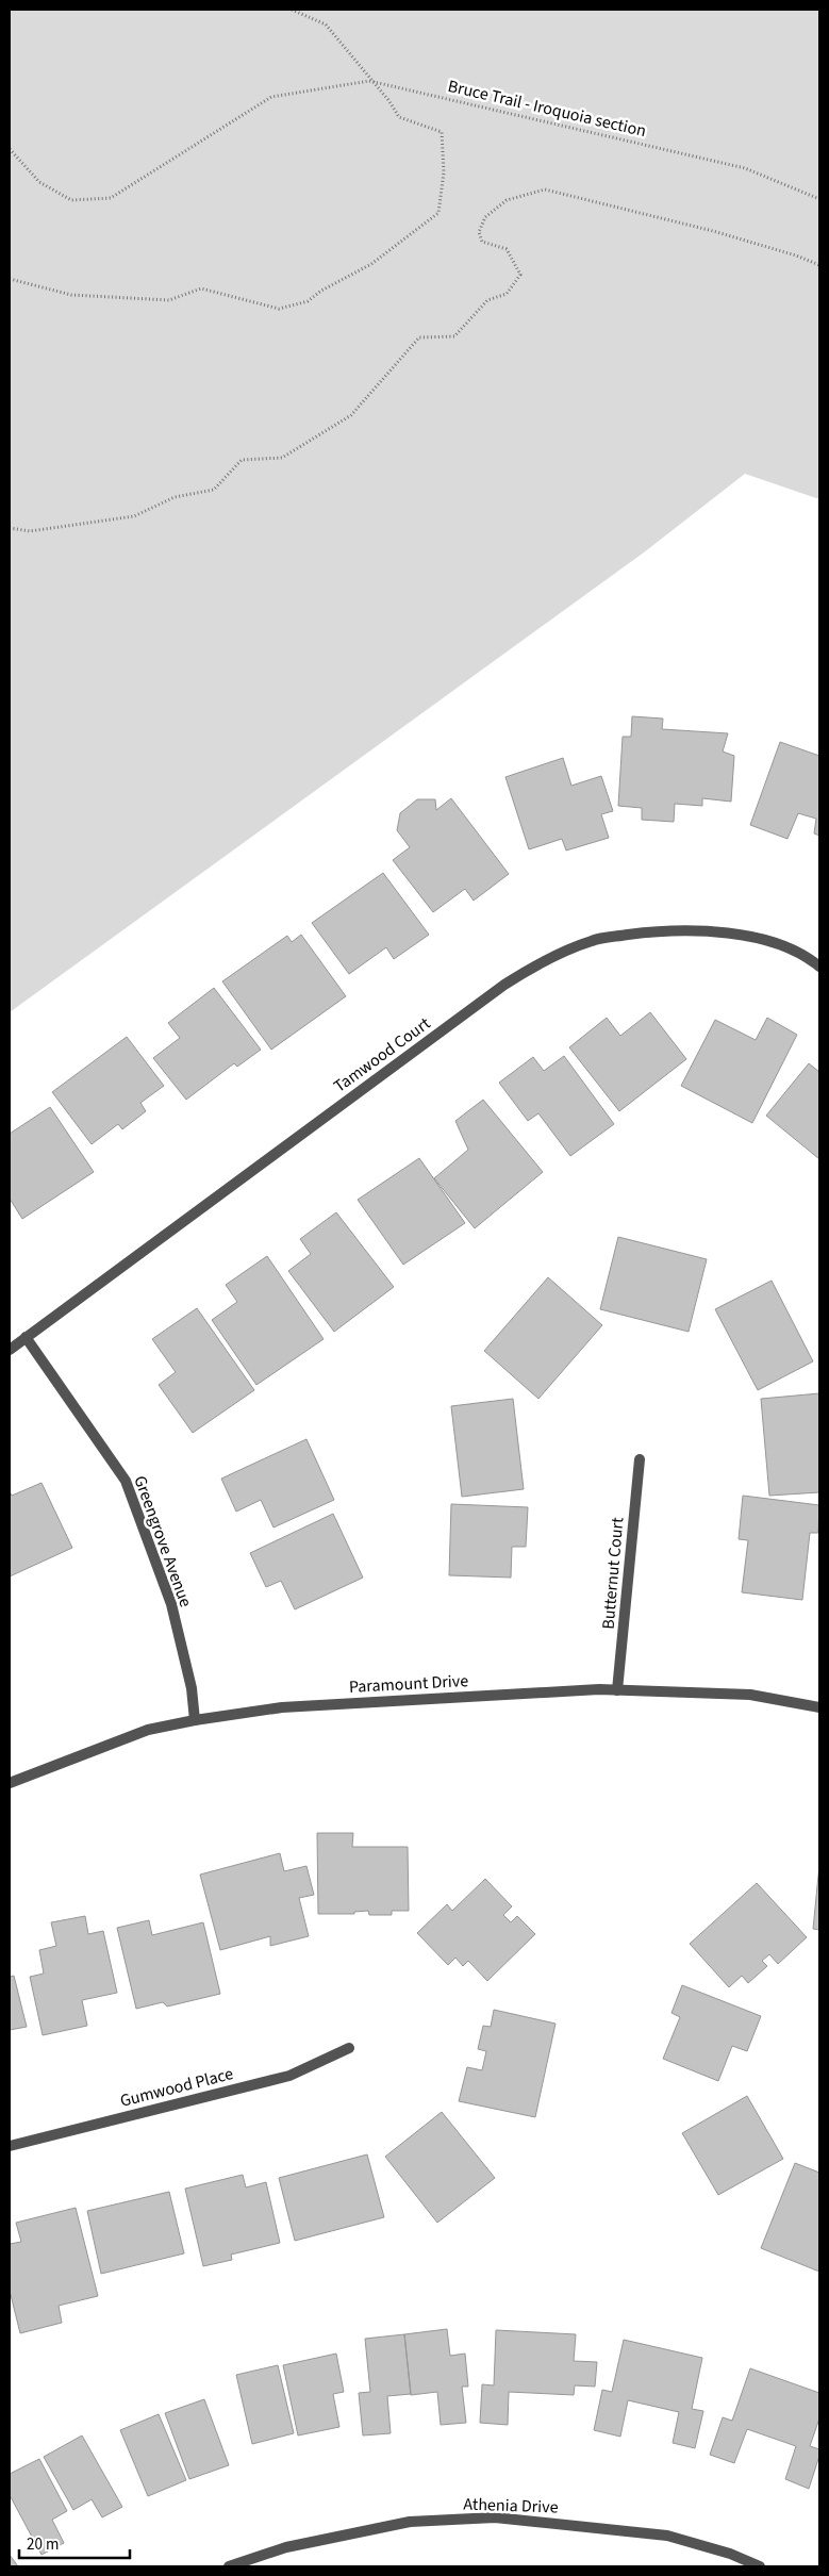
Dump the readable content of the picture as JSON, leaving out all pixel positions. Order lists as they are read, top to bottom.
{
  "streets": {
    "street": [
      "Tamwood Court",
      "Greengrove Avenue",
      "Butternut Court",
      "Paramount Drive",
      "Gumwood Place",
      "Athenia Drive"
    ],
    "path": ["Bruce Trail - Iroquoia section"]
  },
  "crossings": [
    ["Tamwood Court", "Greengrove Avenue"],
    ["Greengrove Avenue", "Paramount Drive"],
    ["Butternut Court", "Paramount Drive"]
  ],
  "scale_bar": "20 m"
}
